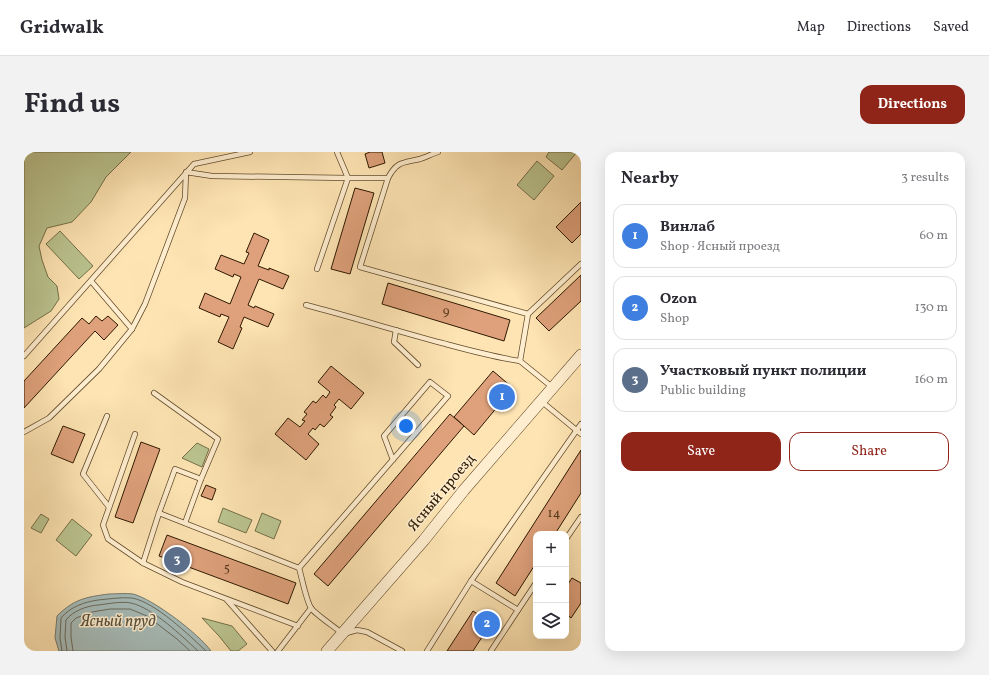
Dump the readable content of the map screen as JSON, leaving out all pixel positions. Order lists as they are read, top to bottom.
{
  "streets": {
    "street": ["Ясный проезд"]
  },
  "water": ["Ясный пруд"],
  "house_numbers": ["9", "14", "5"],
  "page": {
    "header": "Gridwalk",
    "nav": ["Map", "Directions", "Saved"],
    "title": "Find us",
    "buttons": [
      "Directions",
      ["Save", "Share"]
    ],
    "heading": ["Nearby", "3 results"],
    "list": [
      {
        "mark": "1",
        "name": "Винлаб",
        "note": "Shop · Ясный проезд",
        "value": "60 m"
      },
      {
        "mark": "2",
        "name": "Ozon",
        "note": "Shop",
        "value": "130 m"
      },
      {
        "mark": "3",
        "name": "Участковый пункт полиции",
        "note": "Public building",
        "value": "160 m"
      }
    ],
    "pins": ["1", "3", "2"],
    "map_buttons": ["+", "−"]
  }
}
